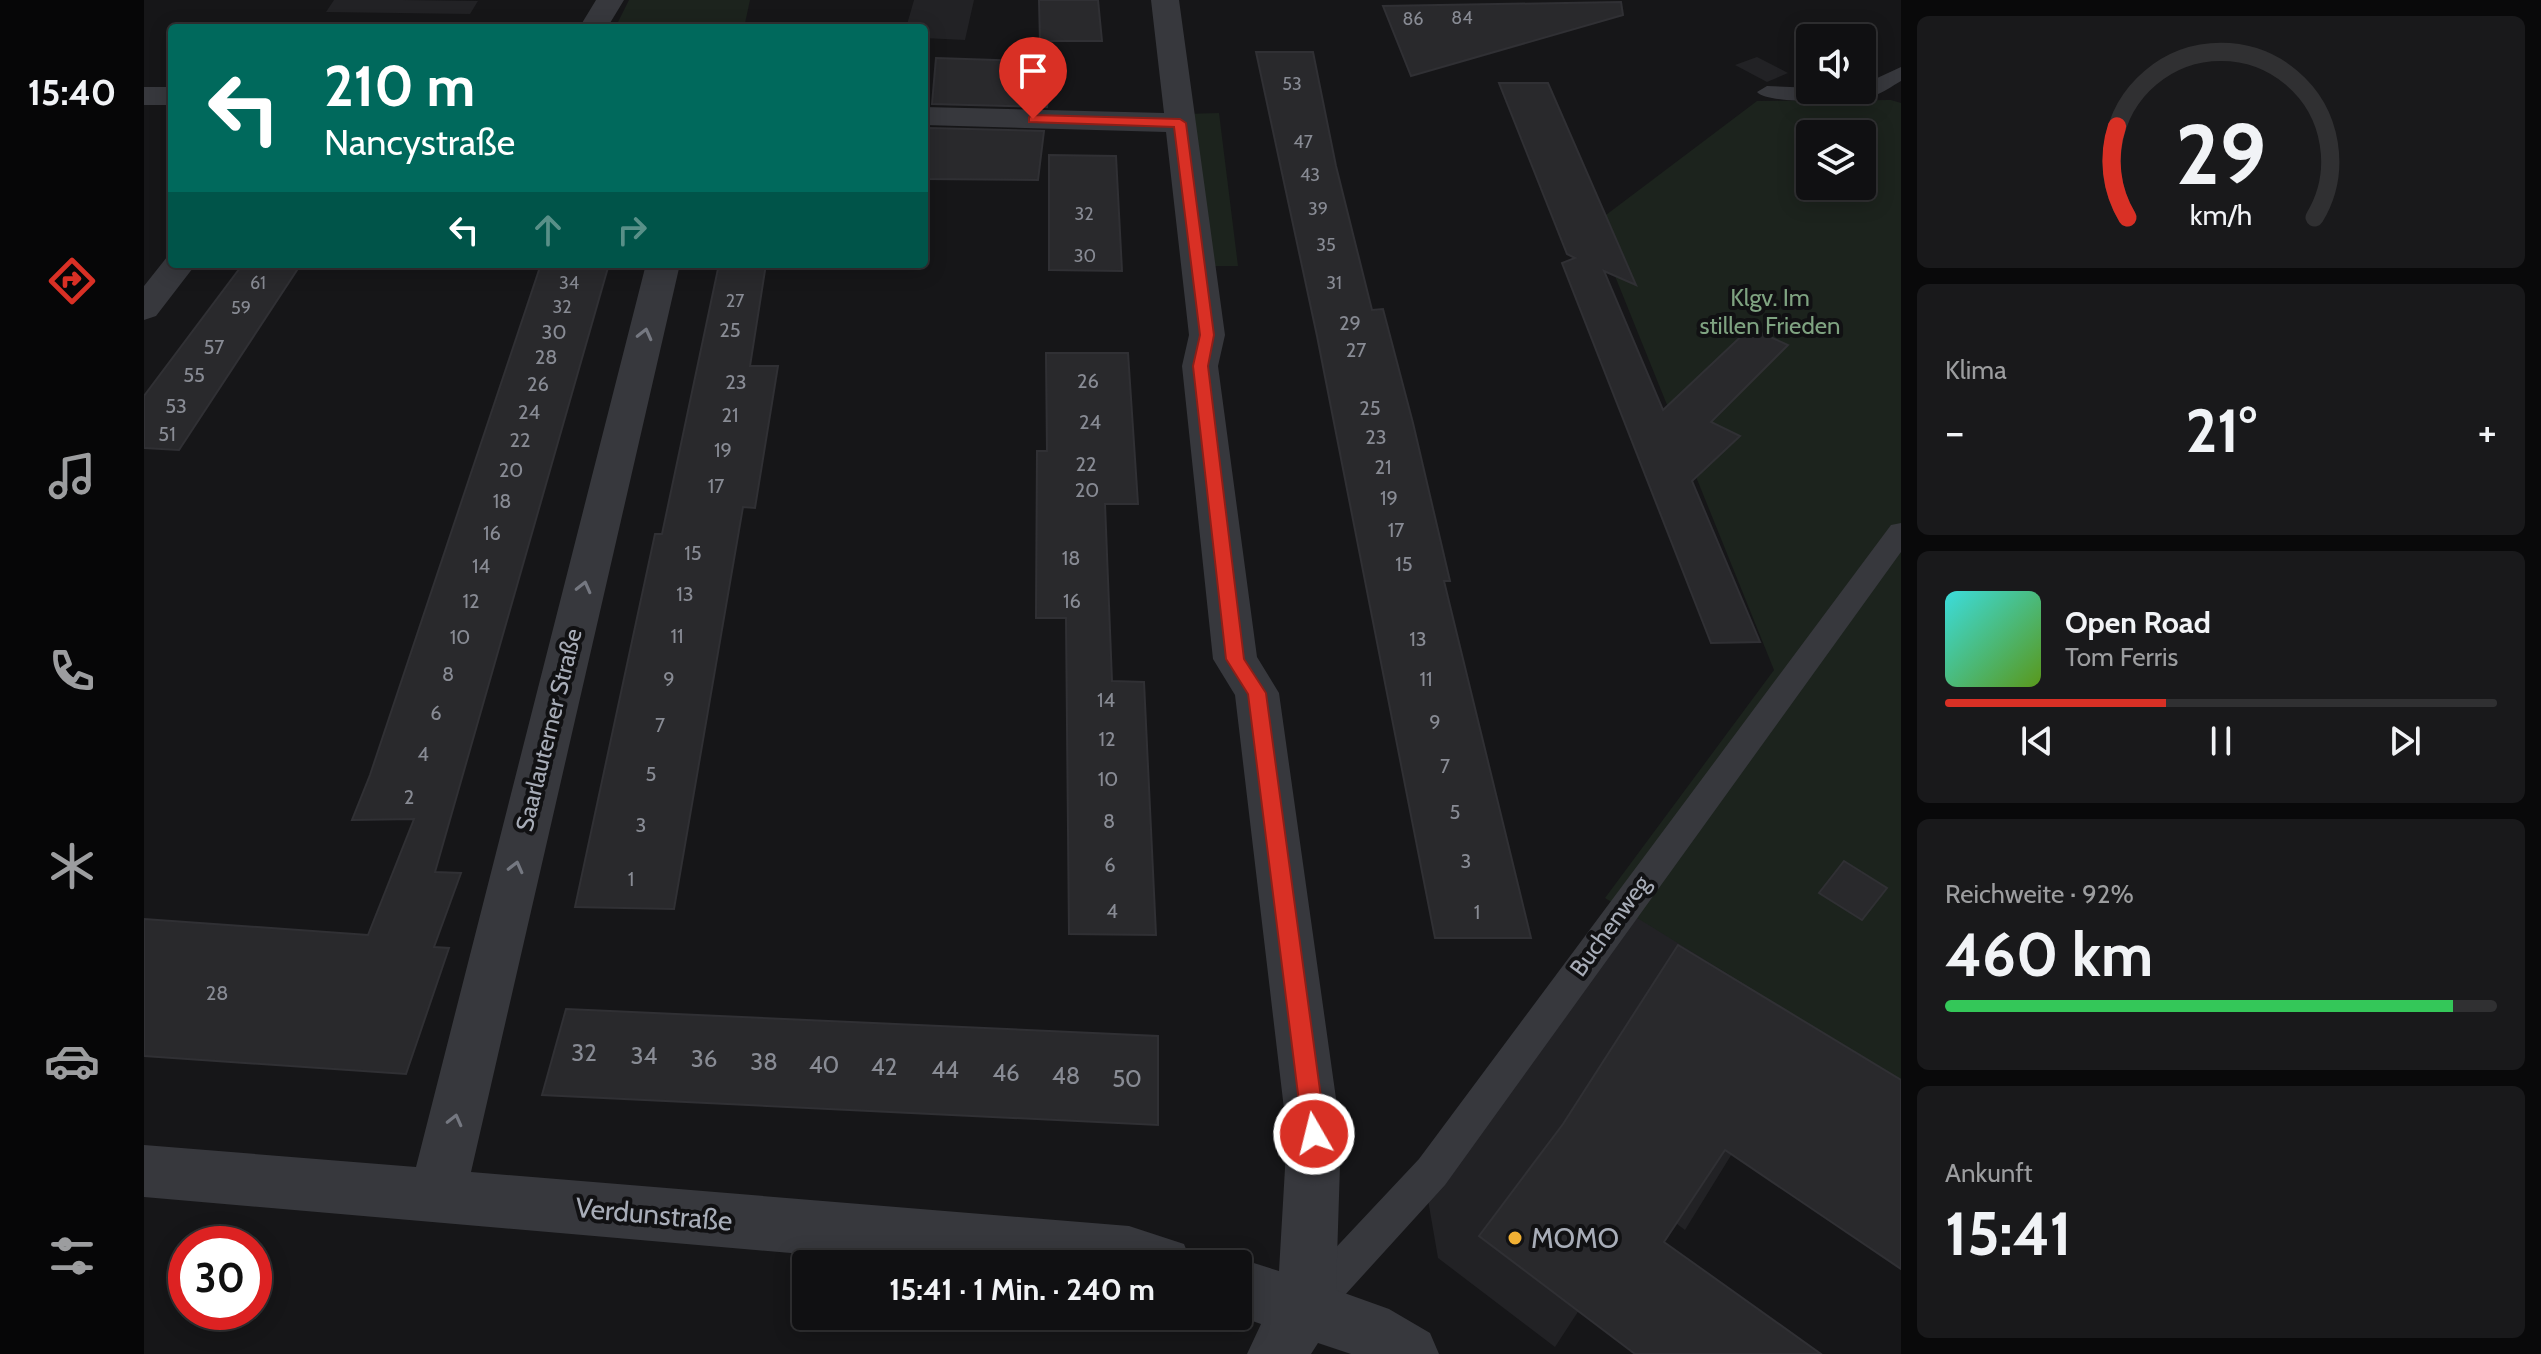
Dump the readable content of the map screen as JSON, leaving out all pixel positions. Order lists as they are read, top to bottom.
{
  "streets": {
    "street": ["Saarlauterner Straße", "Verdunstraße"],
    "lane": ["Buchenweg"]
  },
  "crossings": [
    ["Saarlauterner Straße", "Verdunstraße"]
  ],
  "one_way": ["Saarlauterner Straße"],
  "parks": ["Klgv. Im stillen Frieden"],
  "places": ["MOMO"],
  "house_numbers": [
    "84",
    "86",
    "53",
    "47",
    "43",
    "39",
    "32",
    "35",
    "30",
    "61",
    "34",
    "31",
    "27",
    "32",
    "59",
    "29",
    "25",
    "30",
    "57",
    "27",
    "28",
    "55",
    "26",
    "23",
    "26",
    "53",
    "25",
    "24",
    "21",
    "24",
    "51",
    "23",
    "22",
    "19",
    "22",
    "21",
    "20",
    "17",
    "20",
    "19",
    "18",
    "17",
    "16",
    "15",
    "18",
    "15",
    "14",
    "13",
    "12",
    "16",
    "11",
    "10",
    "13",
    "8",
    "9",
    "11",
    "14",
    "6",
    "9",
    "7",
    "12",
    "4",
    "7",
    "5",
    "10",
    "2",
    "5",
    "8",
    "3",
    "3",
    "6",
    "1",
    "4",
    "1",
    "28",
    "32",
    "34",
    "36",
    "38",
    "40",
    "42",
    "44",
    "46",
    "48",
    "50"
  ],
  "page": {
    "tabs": "15:40",
    "turn": ["210 m", "Nancystraße"],
    "tile": [
      "Klima",
      ["Reichweite · 92%", "460 km"],
      ["Ankunft", "15:41"]
    ],
    "heat": ["−", "21°", "+"],
    "song": ["Open Road", "Tom Ferris"],
    "limit": "30",
    "trip": "15:41 · 1 Min. · 240 m",
    "gauge": ["29", "km/h"]
  }
}
